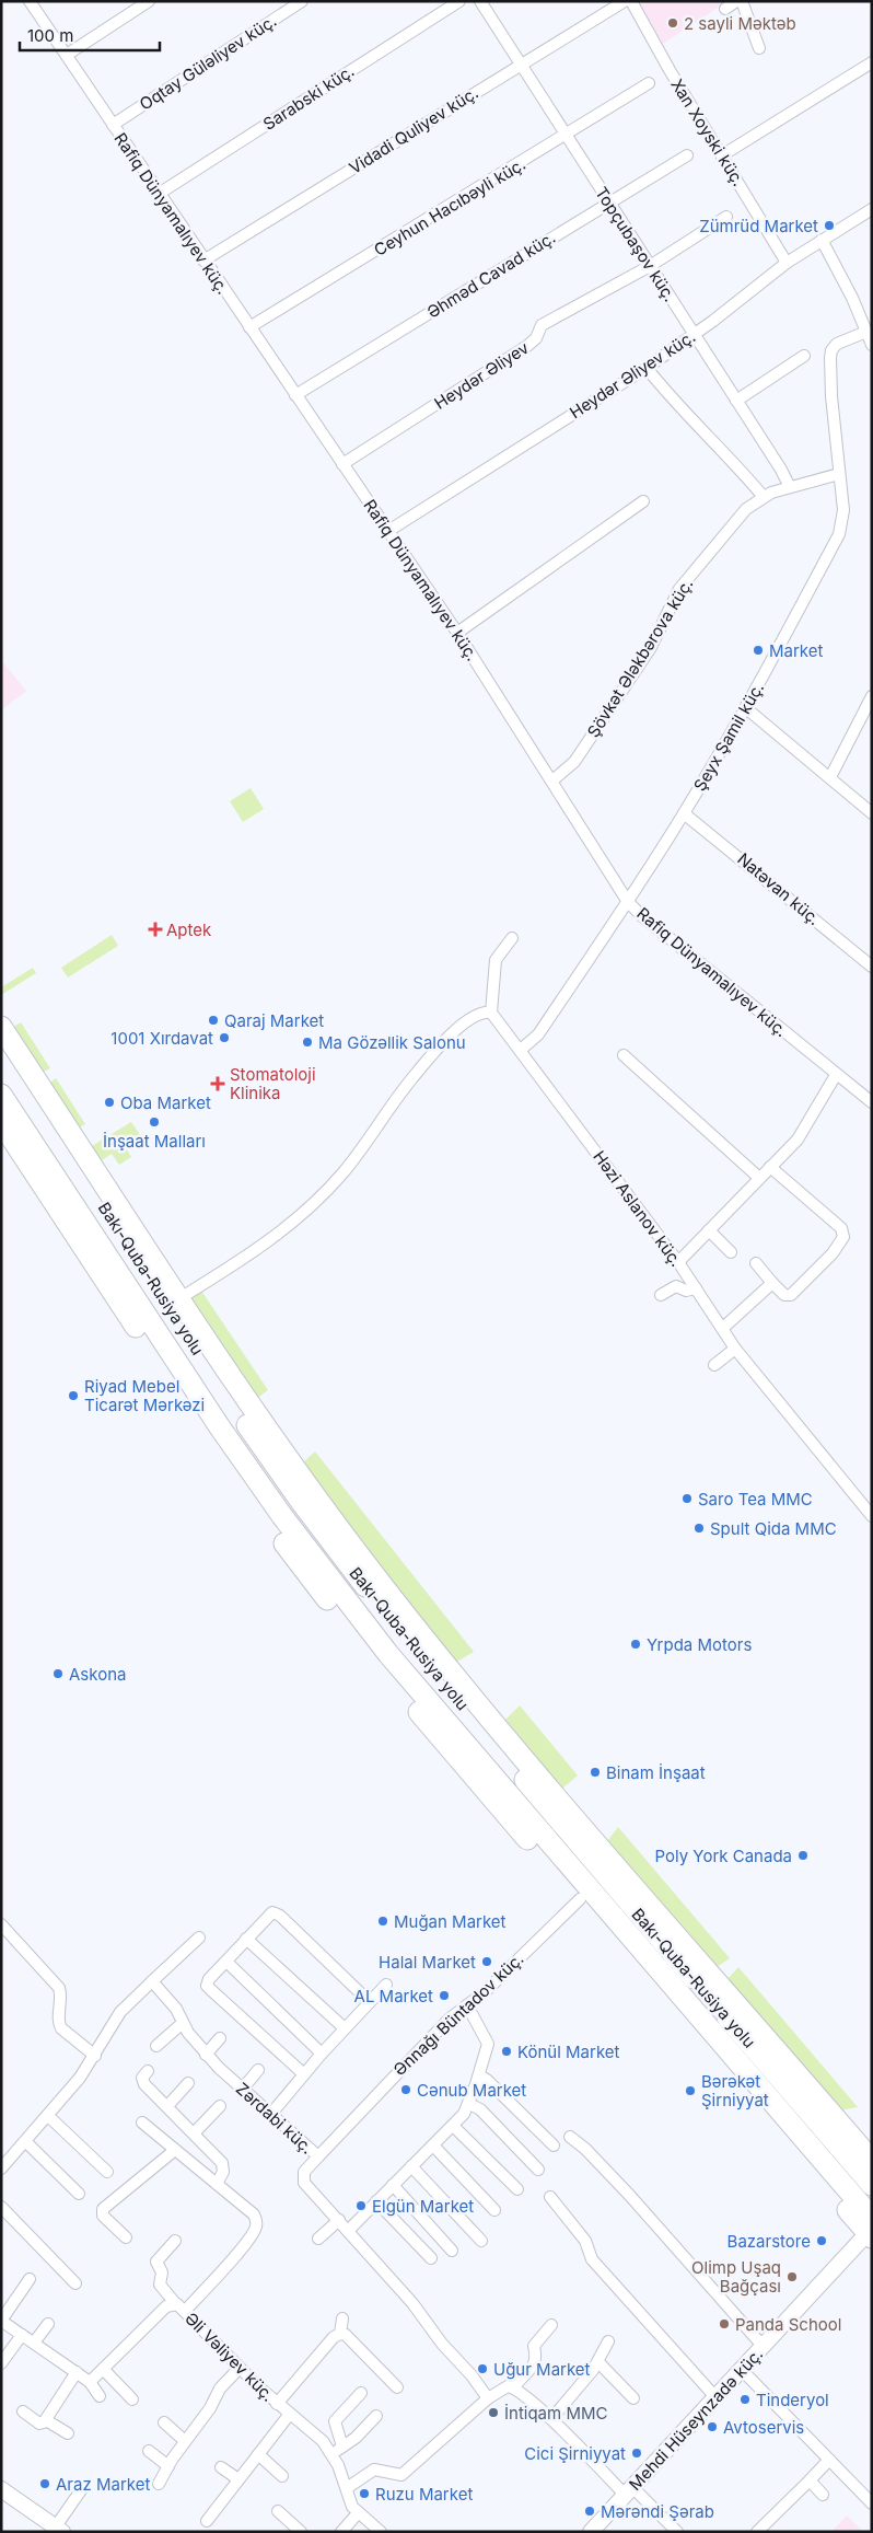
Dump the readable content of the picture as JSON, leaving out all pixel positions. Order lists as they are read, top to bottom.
{
  "streets": {
    "highway": ["Bakı-Quba-Rusiya yolu"],
    "street": [
      "Oqtay Güləliyev küç.",
      "Sarabski küç.",
      "Vidadi Quliyev küç.",
      "Xan Xoyski küç.",
      "Ceyhun Hacıbəyli küç.",
      "Rafiq Dünyamalıyev küç.",
      "Topçubaşov küç.",
      "Əhməd Cavad küç.",
      "Heydər Əliyev küç.",
      "Heydər Əliyev",
      "Şövkət Ələkbərova küç.",
      "Şeyx Şamil küç.",
      "Natəvan küç.",
      "Həzi Aslanov küç.",
      "Ənnağı Büntadov küç.",
      "Zərdabi küç.",
      "Əli Vəliyev küç.",
      "Mehdi Hüseynzadə küç."
    ]
  },
  "crossings": [
    ["Oqtay Güləliyev küç.", "Rafiq Dünyamalıyev küç."],
    ["Sarabski küç.", "Rafiq Dünyamalıyev küç."],
    ["Vidadi Quliyev küç.", "Rafiq Dünyamalıyev küç."],
    ["Vidadi Quliyev küç.", "Topçubaşov küç."],
    ["Xan Xoyski küç.", "Heydər Əliyev küç."],
    ["Ceyhun Hacıbəyli küç.", "Rafiq Dünyamalıyev küç."],
    ["Ceyhun Hacıbəyli küç.", "Topçubaşov küç."],
    ["Rafiq Dünyamalıyev küç.", "Əhməd Cavad küç."],
    ["Rafiq Dünyamalıyev küç.", "Heydər Əliyev küç."],
    ["Rafiq Dünyamalıyev küç.", "Heydər Əliyev"],
    ["Rafiq Dünyamalıyev küç.", "Şövkət Ələkbərova küç."],
    ["Rafiq Dünyamalıyev küç.", "Şeyx Şamil küç."],
    ["Topçubaşov küç.", "Əhməd Cavad küç."],
    ["Topçubaşov küç.", "Heydər Əliyev küç."],
    ["Topçubaşov küç.", "Heydər Əliyev"],
    ["Topçubaşov küç.", "Şövkət Ələkbərova küç."],
    ["Şövkət Ələkbərova küç.", "Şeyx Şamil küç."],
    ["Şeyx Şamil küç.", "Natəvan küç."],
    ["Şeyx Şamil küç.", "Həzi Aslanov küç."],
    ["Bakı-Quba-Rusiya yolu", "Mehdi Hüseynzadə küç."],
    ["Ənnağı Büntadov küç.", "Zərdabi küç."]
  ],
  "places": {
    "other": [
      "2 sayli Məktəb",
      "Zümrüd Market",
      "Market",
      "Qaraj Market",
      "1001 Xırdavat",
      "Ma Gözəllik Salonu",
      "Oba Market",
      "İnşaat Malları",
      "Riyad Mebel Ticarət Mərkəzi",
      "Saro Tea MMC",
      "Spult Qida MMC",
      "Yrpda Motors",
      "Askona",
      "Binam İnşaat",
      "Poly York Canada",
      "Muğan Market",
      "Halal Market",
      "AL Market",
      "Könül Market",
      "Cənub Market",
      "Bərəkət Şirniyyat",
      "Elgün Market",
      "Bazarstore",
      "Olimp Uşaq Bağçası",
      "Panda School",
      "Uğur Market",
      "Tinderyol",
      "İntiqam MMC",
      "Avtoservis",
      "Cici Şirniyyat",
      "Araz Market",
      "Ruzu Market",
      "Mərəndi Şərab"
    ],
    "health": ["Aptek", "Stomatoloji Klinika"]
  },
  "scale_bar": "100 m"
}
